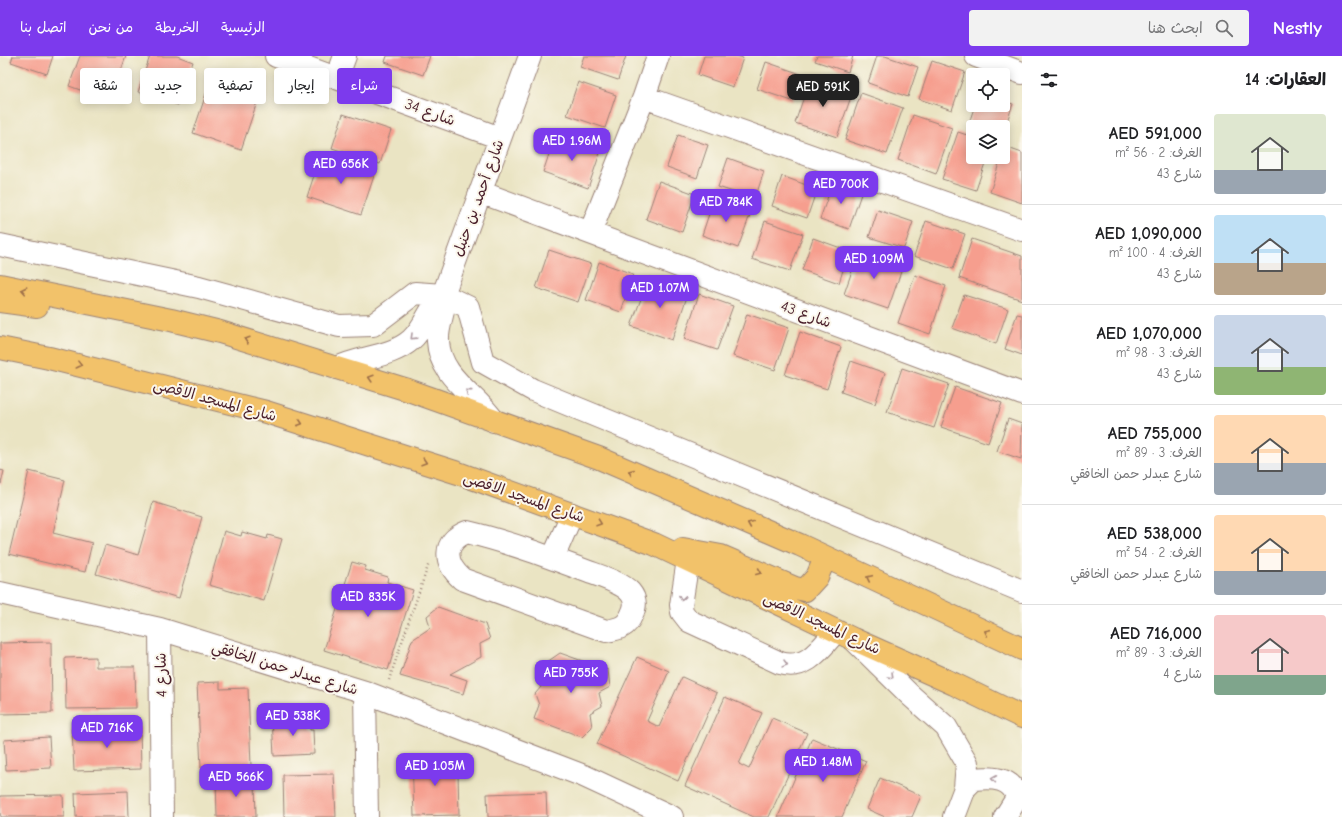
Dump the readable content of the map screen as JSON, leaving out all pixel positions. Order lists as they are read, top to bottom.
{
  "streets": {
    "main road": ["شارع المسجد الاقصى"],
    "street": [
      "شارع 34",
      "شارع أحمد بن حنبل",
      "شارع 43",
      "شارع عبدلر حمن الخافقي",
      "شارع 4"
    ]
  },
  "crossings": [
    ["شارع 34", "شارع أحمد بن حنبل"],
    ["شارع أحمد بن حنبل", "شارع 43"],
    ["شارع عبدلر حمن الخافقي", "شارع 4"]
  ],
  "page": {
    "header": "Nestly",
    "search": "ابحث هنا",
    "nav": [
      "الرئيسية",
      "الخريطة",
      "من نحن",
      "اتصل بنا"
    ],
    "heading": "العقارات: 14",
    "chip": [
      "شراء",
      "إيجار",
      "تصفية",
      "جديد",
      "شقة"
    ],
    "price": [
      "AED 591K",
      "AED 1.96M",
      "AED 656K",
      "AED 700K",
      "AED 784K",
      "AED 1.09M",
      "AED 1.07M",
      "AED 835K",
      "AED 755K",
      "AED 538K",
      "AED 716K",
      "AED 1.48M",
      "AED 1.05M",
      "AED 566K"
    ],
    "list": [
      {
        "name": "AED 591,000",
        "note": "الغرف: 2 · 56 m² · شارع 43"
      },
      {
        "name": "AED 1,090,000",
        "note": "الغرف: 4 · 100 m² · شارع 43"
      },
      {
        "name": "AED 1,070,000",
        "note": "الغرف: 3 · 98 m² · شارع 43"
      },
      {
        "name": "AED 755,000",
        "note": "الغرف: 3 · 89 m² · شارع عبدلر حمن الخافقي"
      },
      {
        "name": "AED 538,000",
        "note": "الغرف: 2 · 54 m² · شارع عبدلر حمن الخافقي"
      },
      {
        "name": "AED 716,000",
        "note": "الغرف: 3 · 89 m² · شارع 4"
      }
    ]
  }
}
